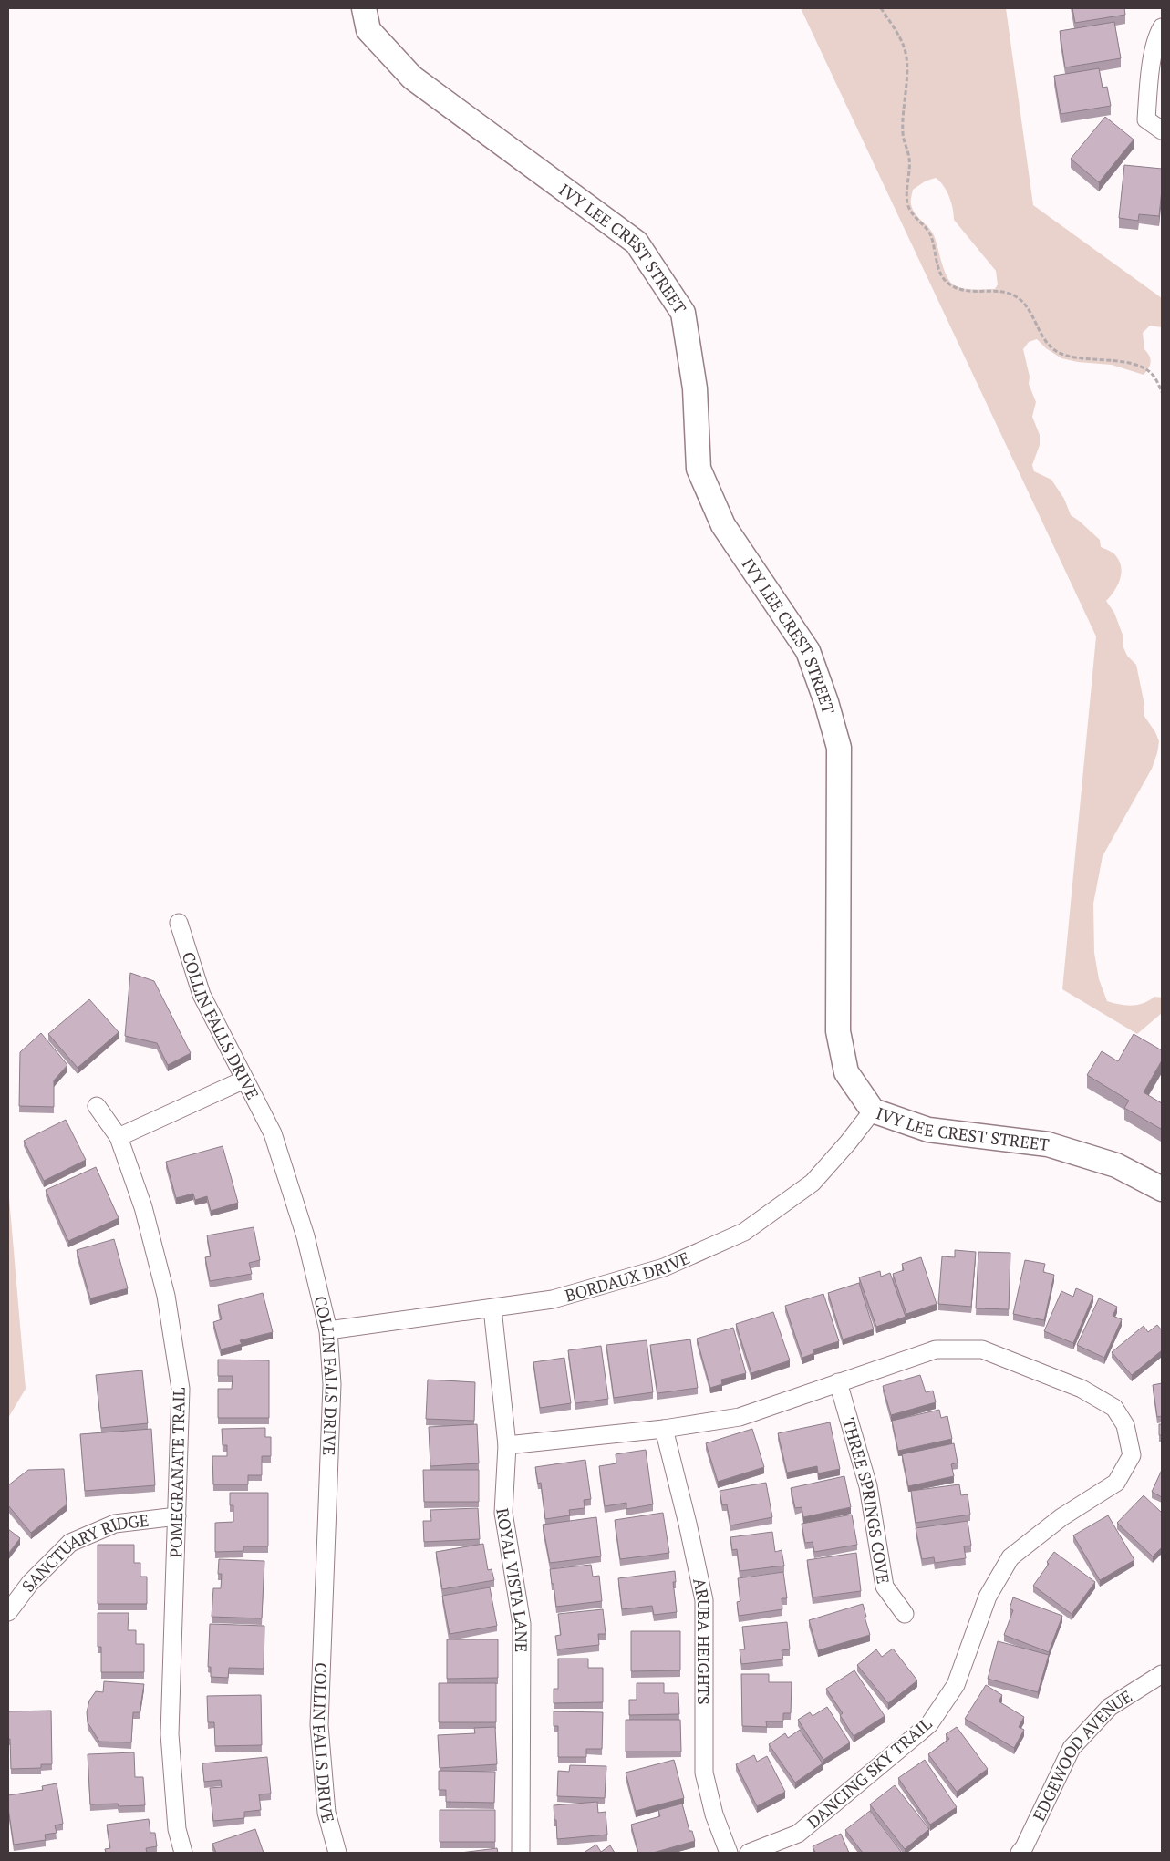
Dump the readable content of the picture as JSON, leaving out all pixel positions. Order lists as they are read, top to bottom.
{
  "streets": {
    "street": [
      "IVY LEE CREST STREET",
      "COLLIN FALLS DRIVE",
      "BORDAUX DRIVE",
      "POMEGRANATE TRAIL",
      "THREE SPRINGS COVE",
      "SANCTUARY RIDGE",
      "ROYAL VISTA LANE",
      "ARUBA HEIGHTS",
      "EDGEWOOD AVENUE",
      "DANCING SKY TRAIL"
    ]
  },
  "crossings": [
    ["IVY LEE CREST STREET", "BORDAUX DRIVE"],
    ["COLLIN FALLS DRIVE", "BORDAUX DRIVE"],
    ["BORDAUX DRIVE", "ROYAL VISTA LANE"],
    ["POMEGRANATE TRAIL", "SANCTUARY RIDGE"],
    ["THREE SPRINGS COVE", "DANCING SKY TRAIL"]
  ]
}
